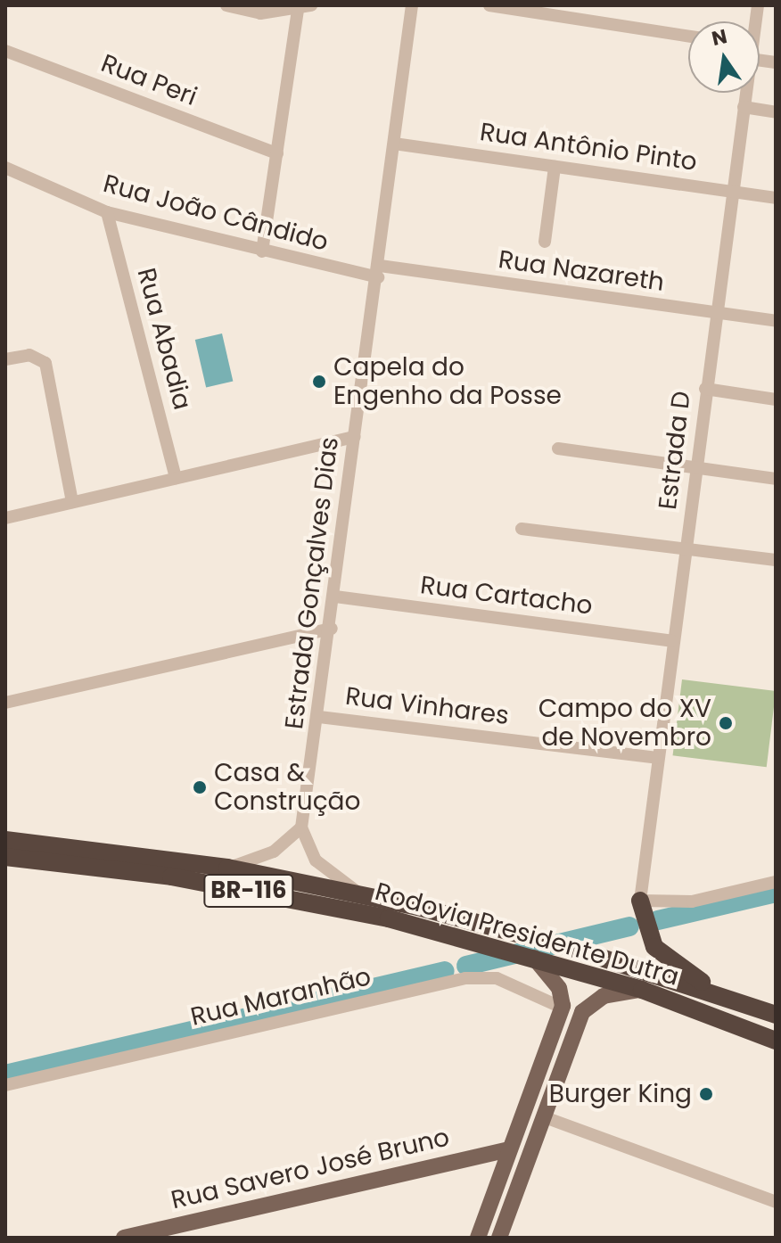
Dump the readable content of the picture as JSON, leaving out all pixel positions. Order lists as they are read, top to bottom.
{
  "streets": {
    "highway": ["BR-116", "Rodovia Presidente Dutra"],
    "main road": ["Rua Savero José Bruno"],
    "street": [
      "Rua Peri",
      "Rua Antônio Pinto",
      "Rua João Cândido",
      "Rua Nazareth",
      "Rua Abadia",
      "Estrada D",
      "Estrada Gonçalves Dias",
      "Rua Cartacho",
      "Rua Vinhares",
      "Rua Maranhão"
    ]
  },
  "crossings": [
    ["Rua Antônio Pinto", "Estrada D"],
    ["Rua Antônio Pinto", "Estrada Gonçalves Dias"],
    ["Rua João Cândido", "Rua Nazareth"],
    ["Rua João Cândido", "Rua Abadia"],
    ["Rua João Cândido", "Estrada Gonçalves Dias"],
    ["Rua Nazareth", "Estrada D"],
    ["Rua Nazareth", "Estrada Gonçalves Dias"],
    ["Estrada D", "Rua Cartacho"],
    ["Estrada D", "Rua Vinhares"],
    ["Estrada Gonçalves Dias", "Rua Cartacho"],
    ["Estrada Gonçalves Dias", "Rua Vinhares"]
  ],
  "places": [
    "Capela do Engenho da Posse",
    "Campo do XV de Novembro",
    "Casa & Construção",
    "Burger King"
  ],
  "north": "top"
}
